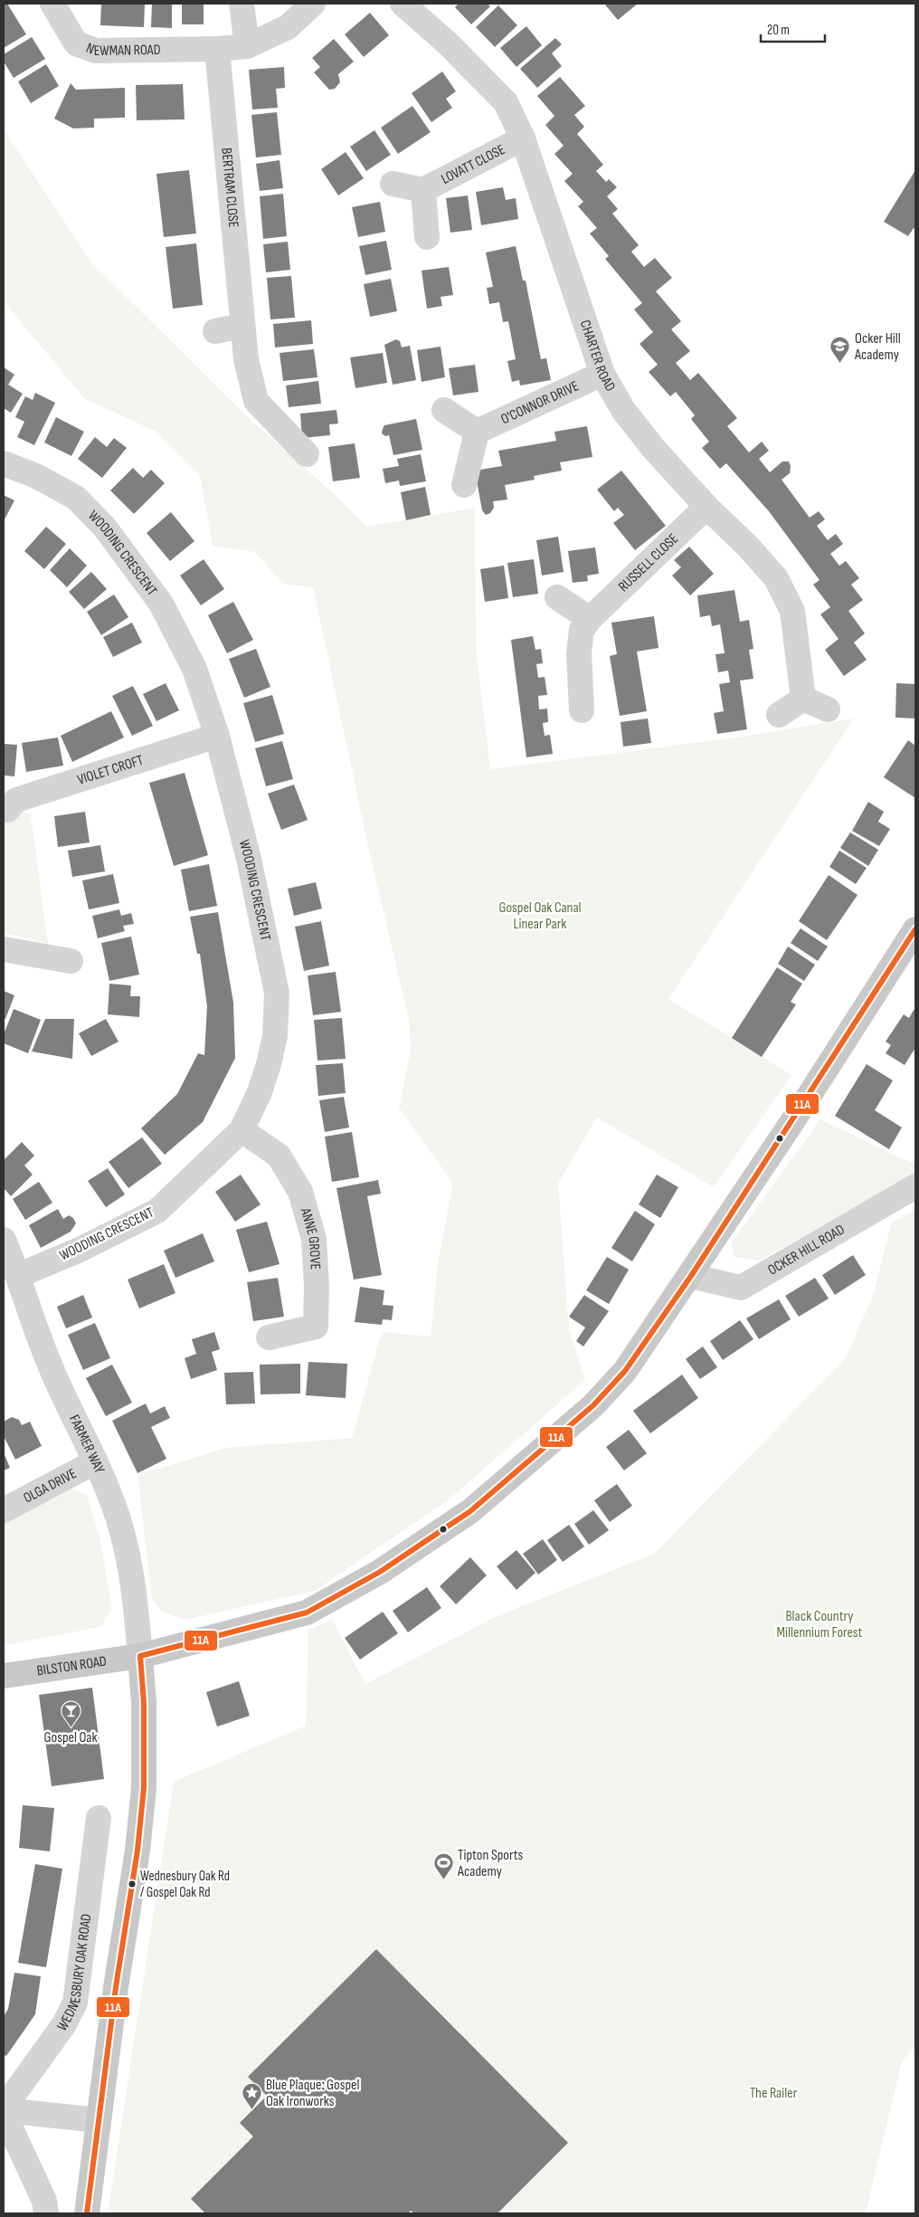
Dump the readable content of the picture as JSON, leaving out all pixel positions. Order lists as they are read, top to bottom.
{
  "streets": {
    "main road": ["BILSTON ROAD"],
    "street": [
      "NEWMAN ROAD",
      "LOVATT CLOSE",
      "BERTRAM CLOSE",
      "CHARTER ROAD",
      "O'CONNOR DRIVE",
      "WOODING CRESCENT",
      "RUSSELL CLOSE",
      "VIOLET CROFT",
      "ANNE GROVE",
      "OCKER HILL ROAD",
      "FARMER WAY",
      "OLGA DRIVE",
      "WEDNESBURY OAK ROAD"
    ]
  },
  "crossings": [
    ["NEWMAN ROAD", "BERTRAM CLOSE"],
    ["LOVATT CLOSE", "CHARTER ROAD"],
    ["CHARTER ROAD", "O'CONNOR DRIVE"],
    ["CHARTER ROAD", "RUSSELL CLOSE"],
    ["WOODING CRESCENT", "VIOLET CROFT"],
    ["WOODING CRESCENT", "ANNE GROVE"],
    ["WOODING CRESCENT", "FARMER WAY"],
    ["OCKER HILL ROAD", "BILSTON ROAD"],
    ["FARMER WAY", "OLGA DRIVE"],
    ["FARMER WAY", "BILSTON ROAD"]
  ],
  "parks": ["Gospel Oak Canal Linear Park", "Black Country Millennium Forest", "The Railer"],
  "places": {
    "school or university": ["Ocker Hill Academy"],
    "bar": ["Gospel Oak"],
    "sports": ["Tipton Sports Academy"],
    "other": ["Wednesbury Oak Rd / Gospel Oak Rd"],
    "place": ["Blue Plaque: Gospel Oak Ironworks"]
  },
  "lines": ["transit line 11A"],
  "scale_bar": "20 m"
}
